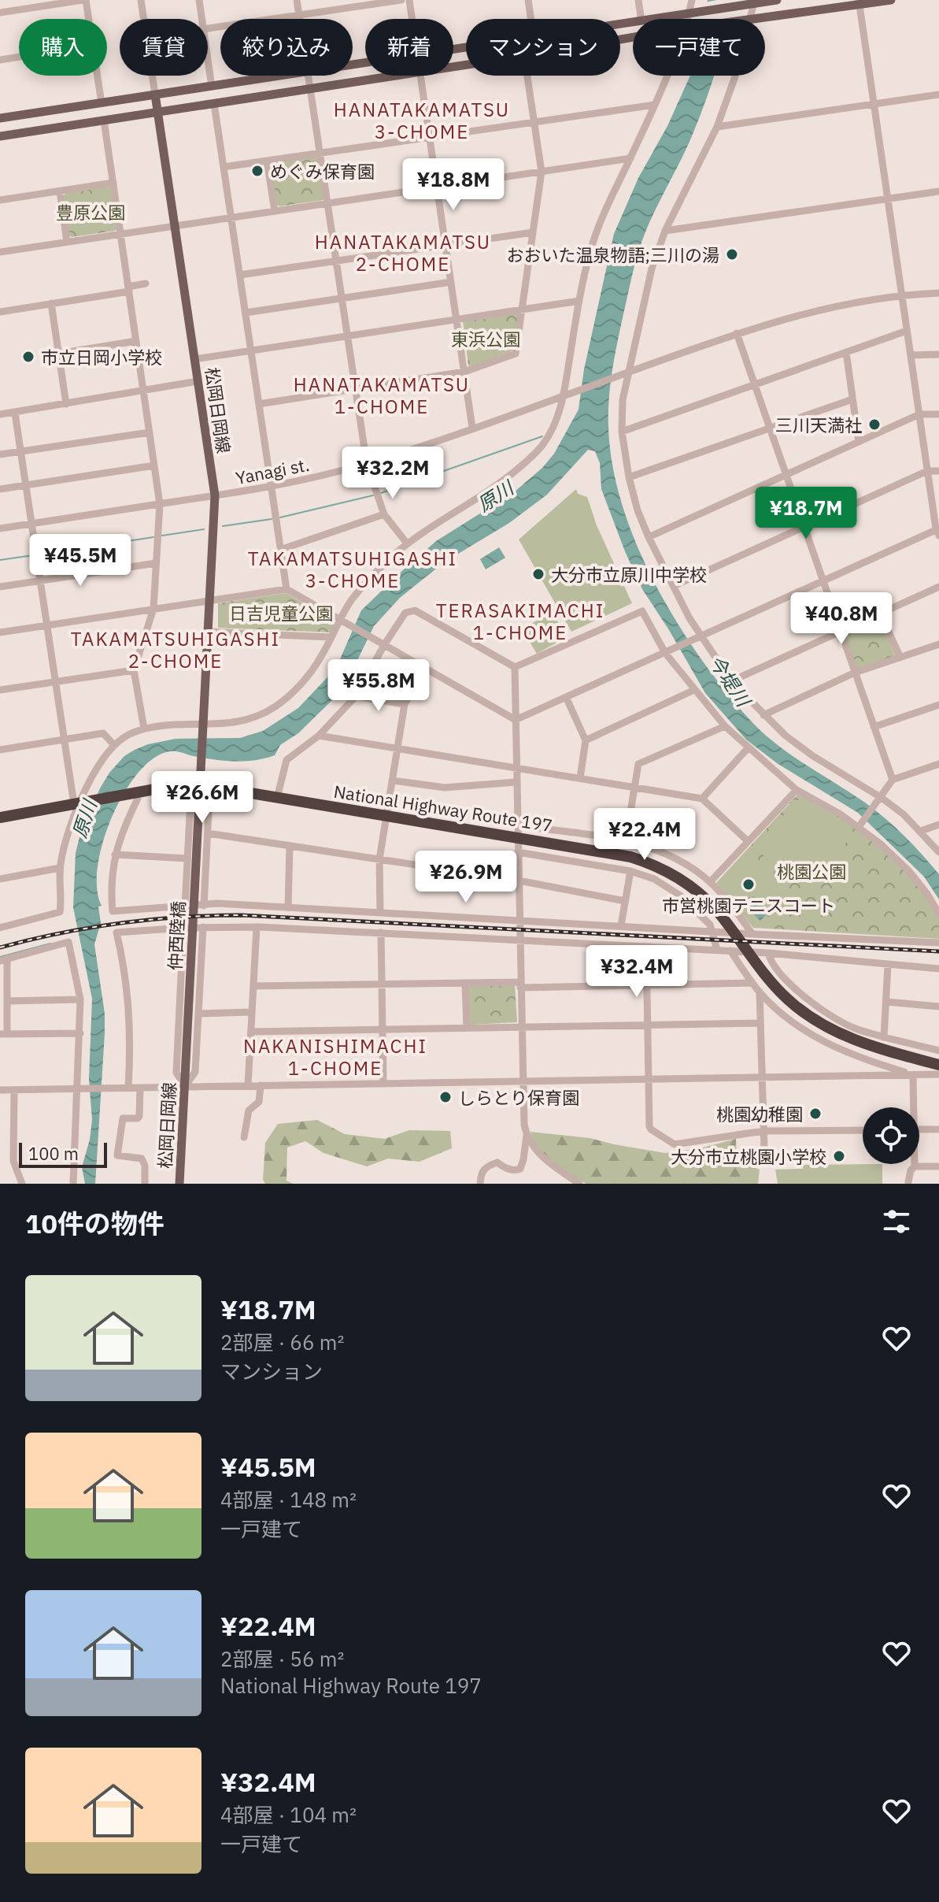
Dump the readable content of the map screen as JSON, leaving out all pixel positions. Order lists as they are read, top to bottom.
{
  "streets": {
    "highway": ["National Highway Route 197"],
    "main road": ["松岡日岡線", "仲西陸橋"],
    "street": ["Yanagi st."]
  },
  "crossings": [
    ["松岡日岡線", "Yanagi st."],
    ["松岡日岡線", "National Highway Route 197"],
    ["松岡日岡線", "仲西陸橋"],
    ["National Highway Route 197", "仲西陸橋"]
  ],
  "districts": [
    "HANATAKAMATSU 3-CHOME",
    "HANATAKAMATSU 2-CHOME",
    "HANATAKAMATSU 1-CHOME",
    "TAKAMATSUHIGASHI 3-CHOME",
    "TERASAKIMACHI 1-CHOME",
    "TAKAMATSUHIGASHI 2-CHOME",
    "NAKANISHIMACHI 1-CHOME"
  ],
  "water": ["原川", "今堤川"],
  "parks": [
    "豊原公園",
    "東浜公園",
    "日吉児童公園",
    "桃園公園"
  ],
  "places": [
    "めぐみ保育園",
    "おおいた温泉物語;三川の湯",
    "市立日岡小学校",
    "三川天満社",
    "大分市立原川中学校",
    "市営桃園テニスコート",
    "しらとり保育園",
    "桃園幼稚園",
    "大分市立桃園小学校"
  ],
  "scale_bar": "100 m",
  "page": {
    "chip": [
      "購入",
      "賃貸",
      "絞り込み",
      "新着",
      "マンション",
      "一戸建て"
    ],
    "price": [
      "¥18.8M",
      "¥32.2M",
      "¥18.7M",
      "¥45.5M",
      "¥40.8M",
      "¥55.8M",
      "¥26.6M",
      "¥22.4M",
      "¥26.9M",
      "¥32.4M"
    ],
    "scale": "100 m",
    "heading": "10件の物件",
    "list": [
      {
        "name": "¥18.7M",
        "note": "2部屋 · 66 m² · マンション"
      },
      {
        "name": "¥45.5M",
        "note": "4部屋 · 148 m² · 一戸建て"
      },
      {
        "name": "¥22.4M",
        "note": "2部屋 · 56 m² · National Highway Route 197"
      },
      {
        "name": "¥32.4M",
        "note": "4部屋 · 104 m² · 一戸建て"
      }
    ]
  }
}
